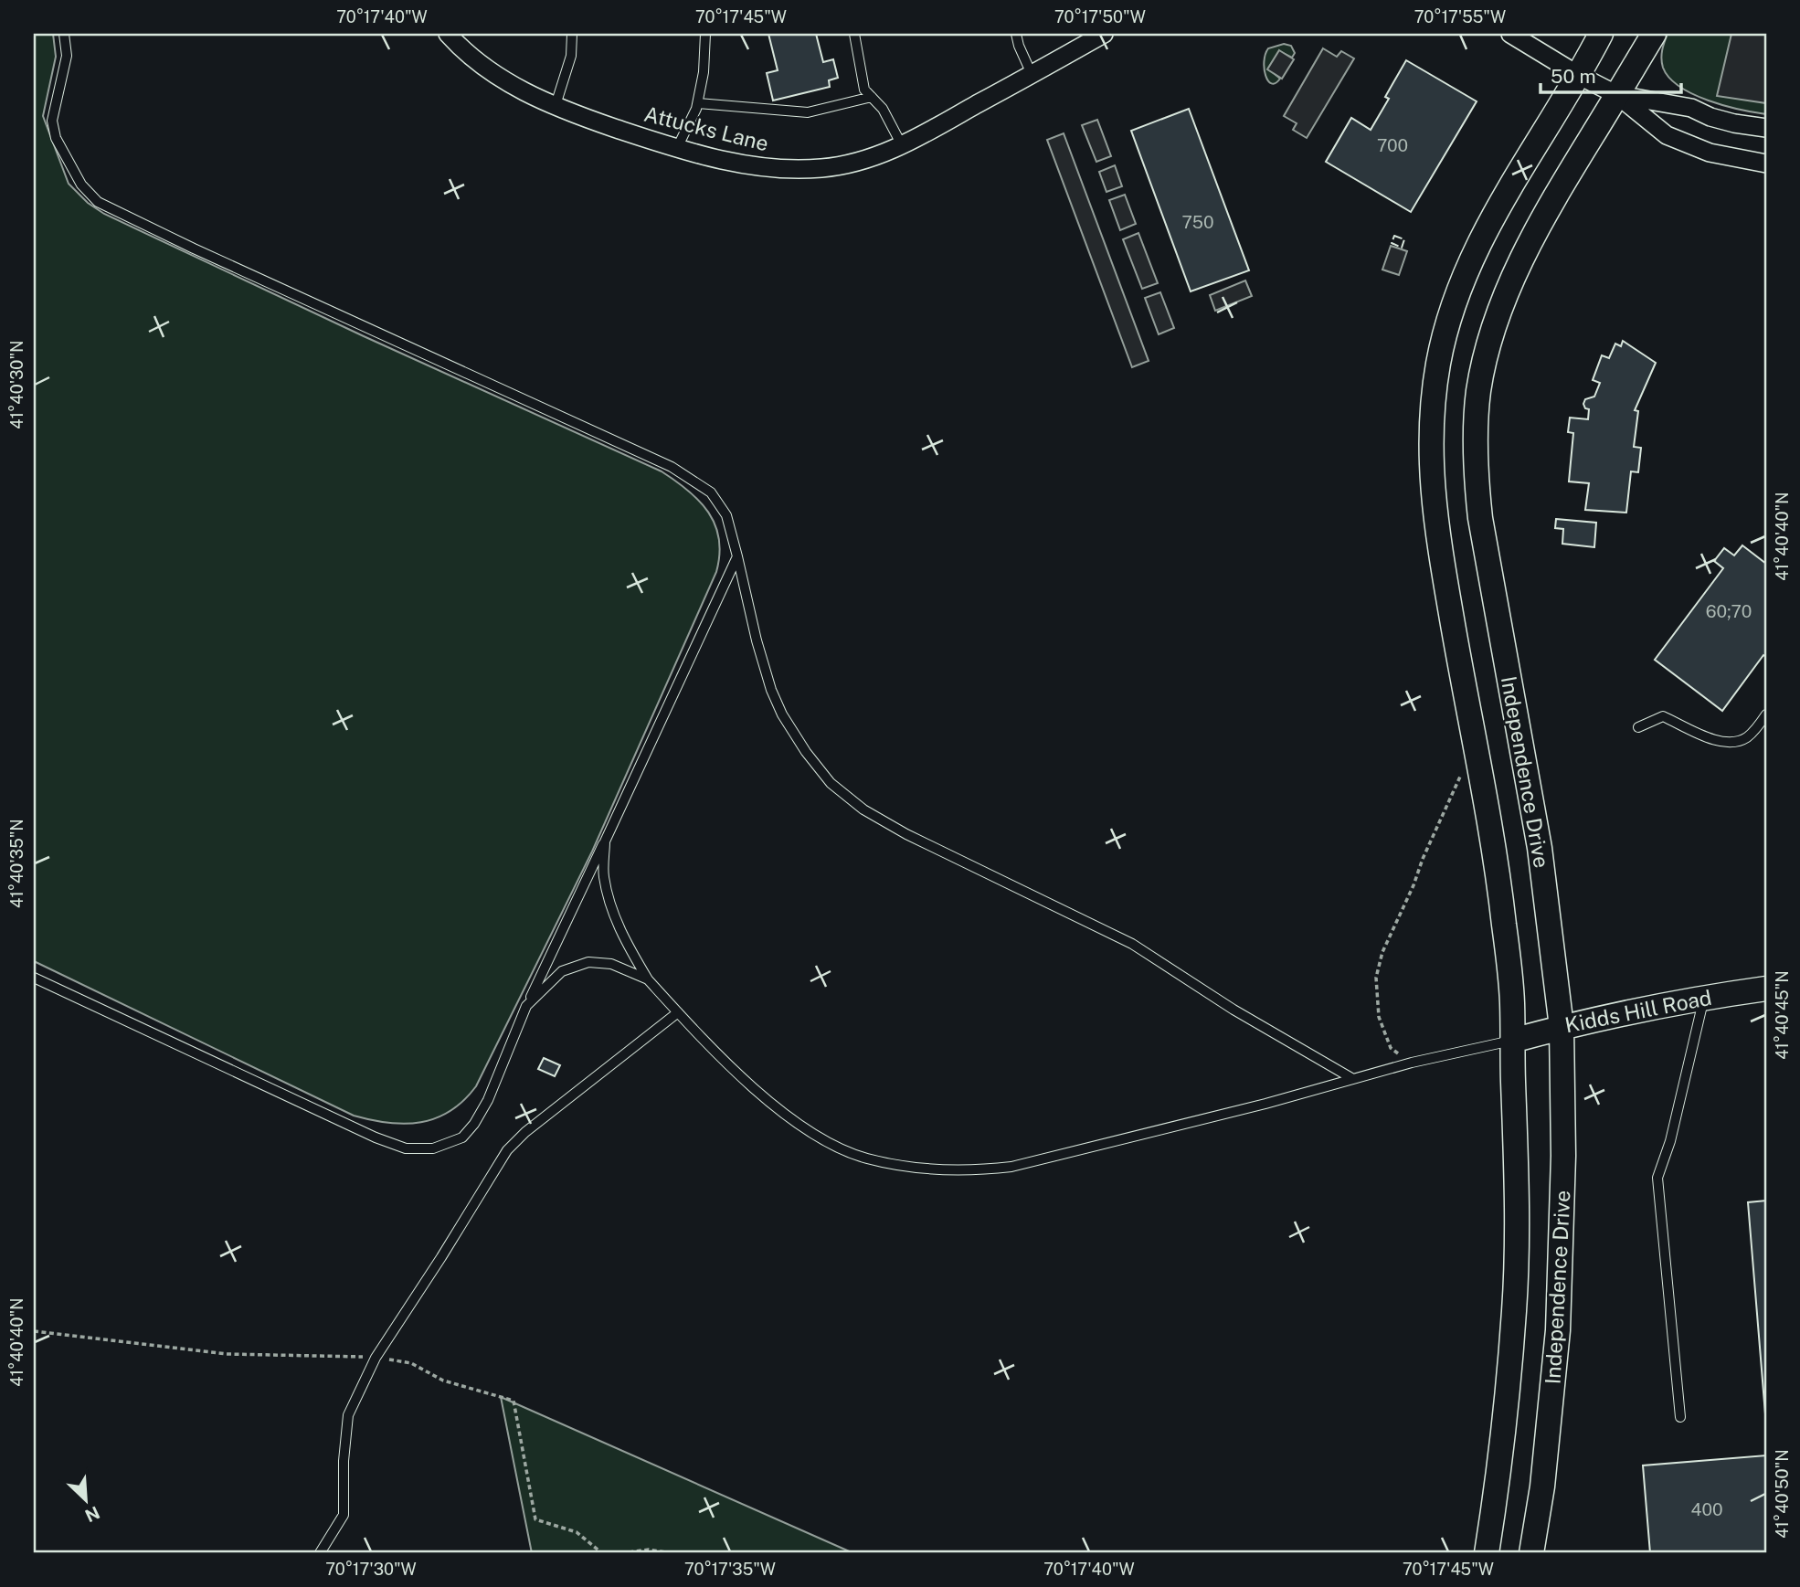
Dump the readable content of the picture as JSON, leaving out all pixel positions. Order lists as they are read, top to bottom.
{
  "streets": {
    "street": ["Attucks Lane", "Independence Drive", "Kidds Hill Road"]
  },
  "crossings": [
    ["Independence Drive", "Kidds Hill Road"]
  ],
  "house_numbers": [
    "700",
    "750",
    "60;70",
    "400"
  ],
  "scale_bar": "50 m",
  "north": "bottom right",
  "coordinates": [
    "70°17'40\"W",
    "70°17'45\"W",
    "70°17'50\"W",
    "70°17'55\"W",
    "41°40'30\"N",
    "41°40'40\"N",
    "41°40'35\"N",
    "41°40'45\"N",
    "41°40'50\"N",
    "70°17'30\"W",
    "70°17'35\"W"
  ]
}
